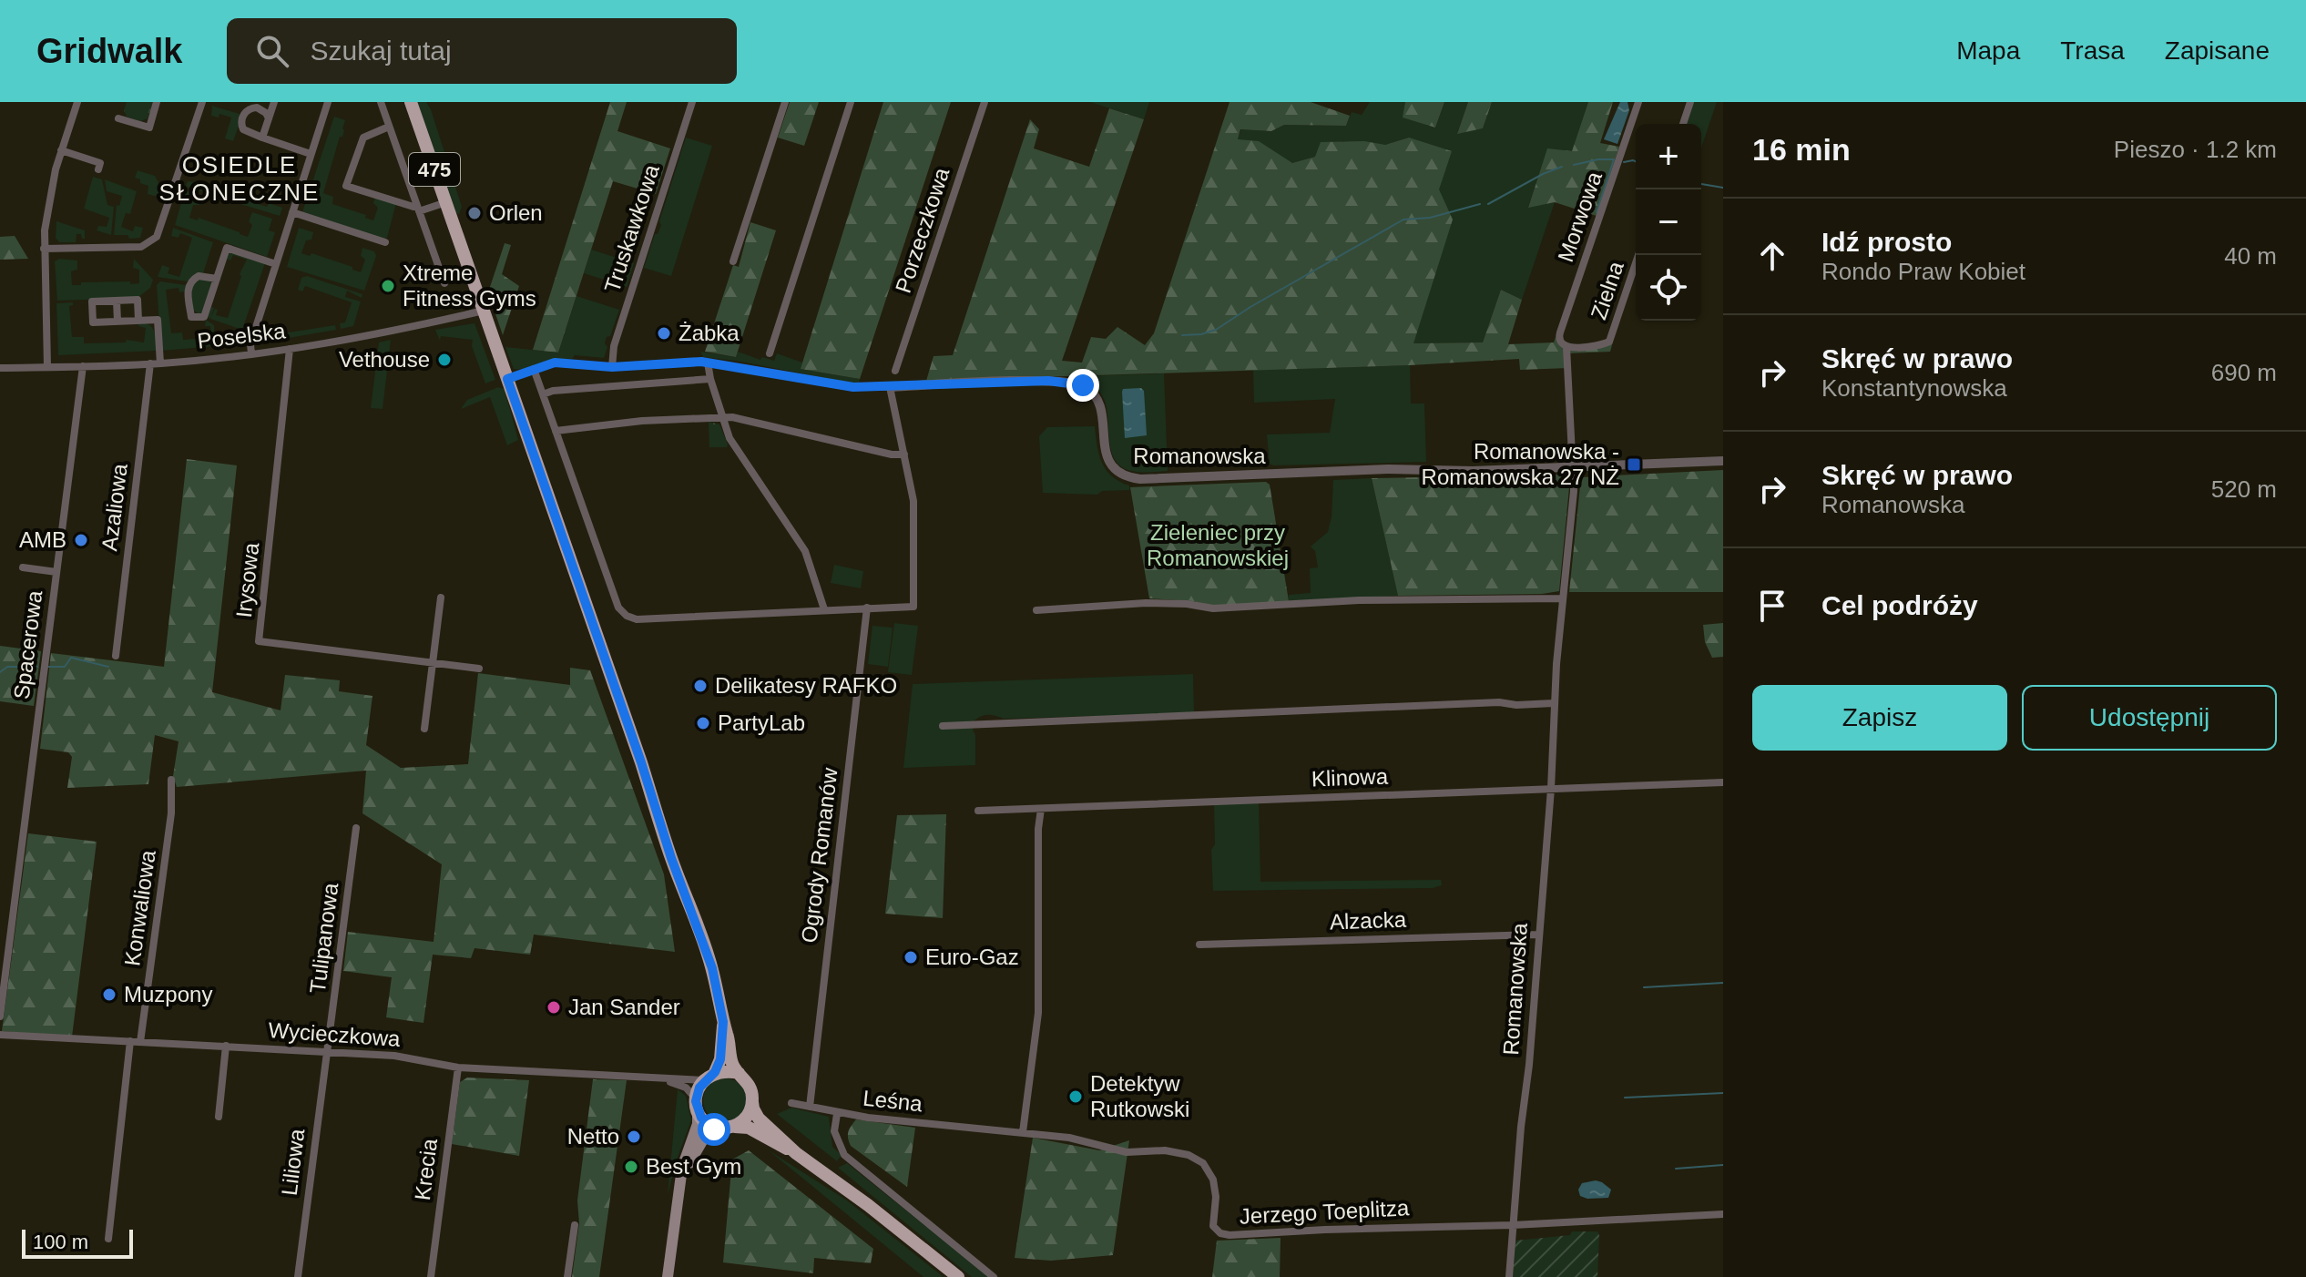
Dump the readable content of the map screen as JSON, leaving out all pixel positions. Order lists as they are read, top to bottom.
{
  "streets": {
    "main road": ["475"],
    "street": [
      "Morwowa",
      "Truskawkowa",
      "Porzeczkowa",
      "Zielna",
      "Poselska",
      "Romanowska",
      "Azaliowa",
      "Irysowa",
      "Spacerowa",
      "Klinowa",
      "Ogrody Romanów",
      "Konwaliowa",
      "Alzacka",
      "Tulipanowa",
      "Wycieczkowa",
      "Leśna",
      "Liliowa",
      "Krecia",
      "Jerzego Toeplitza"
    ]
  },
  "crossings": [
    ["475", "Poselska"],
    ["475", "Romanowska"],
    ["475", "Wycieczkowa"],
    ["Morwowa", "Zielna"],
    ["Morwowa", "Romanowska"],
    ["Truskawkowa", "Romanowska"],
    ["Poselska", "Azaliowa"],
    ["Poselska", "Irysowa"],
    ["Poselska", "Spacerowa"],
    ["Romanowska", "Klinowa"],
    ["Romanowska", "Alzacka"],
    ["Romanowska", "Jerzego Toeplitza"],
    ["Ogrody Romanów", "Leśna"],
    ["Konwaliowa", "Wycieczkowa"],
    ["Tulipanowa", "Wycieczkowa"],
    ["Tulipanowa", "Liliowa"],
    ["Wycieczkowa", "Liliowa"],
    ["Wycieczkowa", "Krecia"],
    ["Leśna", "Jerzego Toeplitza"]
  ],
  "districts": ["OSIEDLE SŁONECZNE"],
  "parks": ["Zieleniec przy Romanowskiej"],
  "places": {
    "other": [
      "Orlen",
      "Xtreme Fitness Gyms",
      "Żabka",
      "Vethouse",
      "AMB",
      "Delikatesy RAFKO",
      "PartyLab",
      "Euro-Gaz",
      "Muzpony",
      "Jan Sander",
      "Detektyw Rutkowski",
      "Netto",
      "Best Gym"
    ],
    "transit": ["Romanowska - Romanowska 27 NŻ"]
  },
  "scale_bar": "100 m",
  "page": {
    "header": "Gridwalk",
    "search": "Szukaj tutaj",
    "nav": ["Mapa", "Trasa", "Zapisane"],
    "heading": ["16 min", "Pieszo · 1.2 km"],
    "map_buttons": ["+", "−"],
    "list": [
      ["Idź prosto", "Rondo Praw Kobiet", "40 m"],
      ["Skręć w prawo", "Konstantynowska", "690 m"],
      ["Skręć w prawo", "Romanowska", "520 m"],
      "Cel podróży"
    ],
    "buttons": ["Zapisz", "Udostępnij"],
    "scale": "100 m"
  }
}
